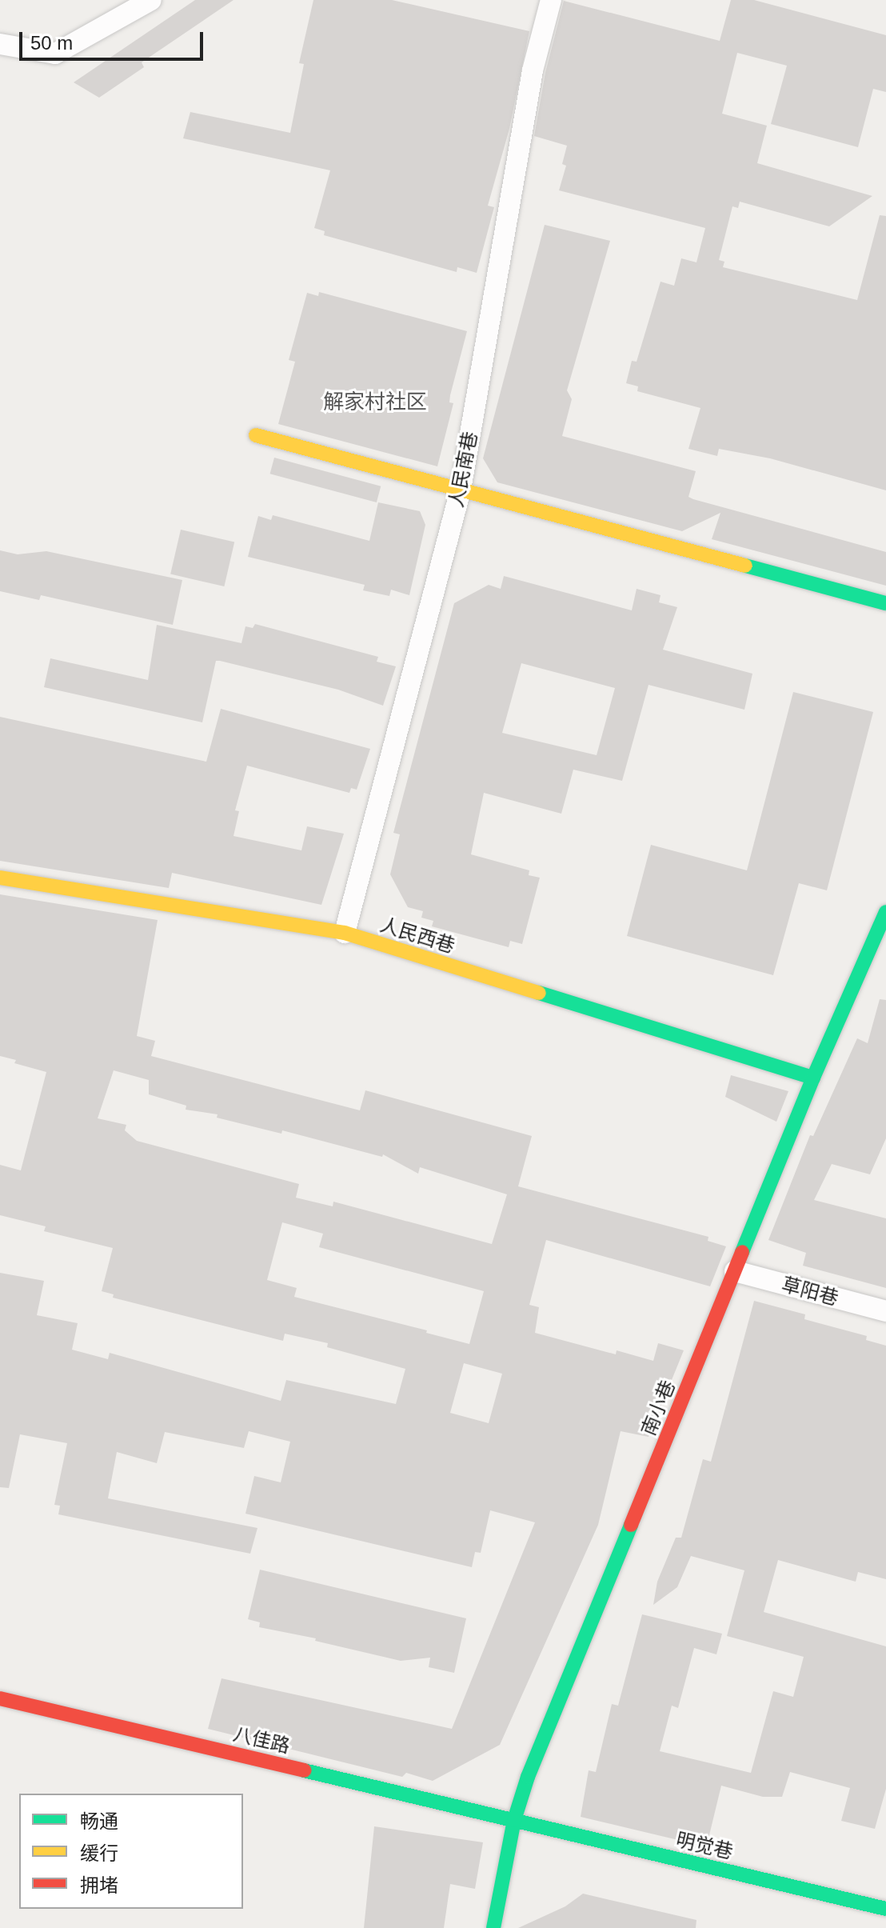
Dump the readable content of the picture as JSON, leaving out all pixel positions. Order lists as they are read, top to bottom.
{
  "streets": {
    "street": [
      "人民南巷",
      "人民西巷",
      "草阳巷",
      "南小巷",
      "八佳路",
      "明觉巷"
    ]
  },
  "crossings": [
    ["人民南巷", "人民西巷"],
    ["人民西巷", "南小巷"],
    ["草阳巷", "南小巷"],
    ["南小巷", "八佳路"],
    ["南小巷", "明觉巷"],
    ["八佳路", "明觉巷"]
  ],
  "districts": ["解家村社区"],
  "legend": ["畅通", "缓行", "拥堵"],
  "scale_bar": "50 m"
}
